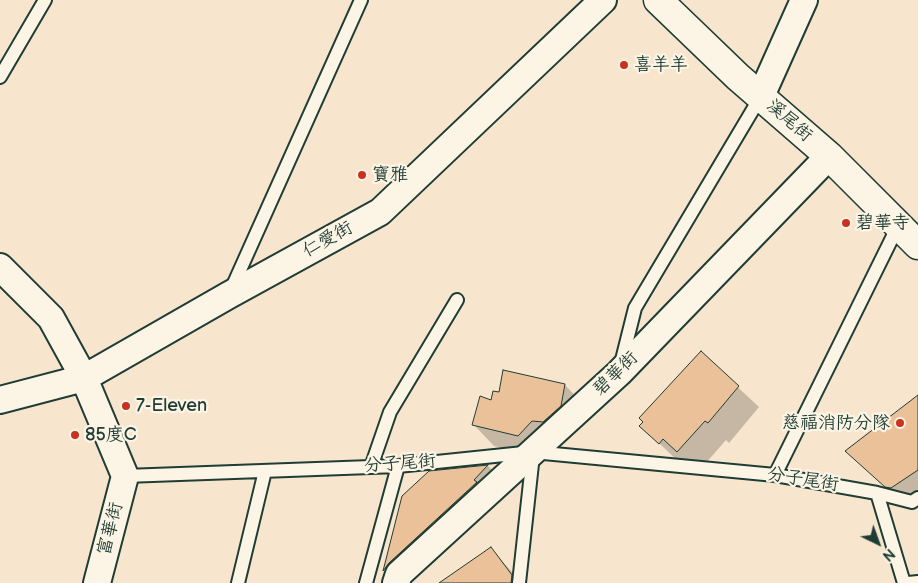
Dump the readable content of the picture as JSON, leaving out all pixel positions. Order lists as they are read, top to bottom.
{
  "streets": {
    "street": [
      "溪尾街",
      "仁愛街",
      "碧華街",
      "富華街"
    ],
    "lane": ["分子尾街"]
  },
  "crossings": [
    ["溪尾街", "碧華街"],
    ["碧華街", "分子尾街"],
    ["分子尾街", "富華街"]
  ],
  "places": [
    "喜羊羊",
    "寶雅",
    "碧華寺",
    "7-Eleven",
    "慈福消防分隊",
    "85度C"
  ],
  "north": "bottom right"
}
